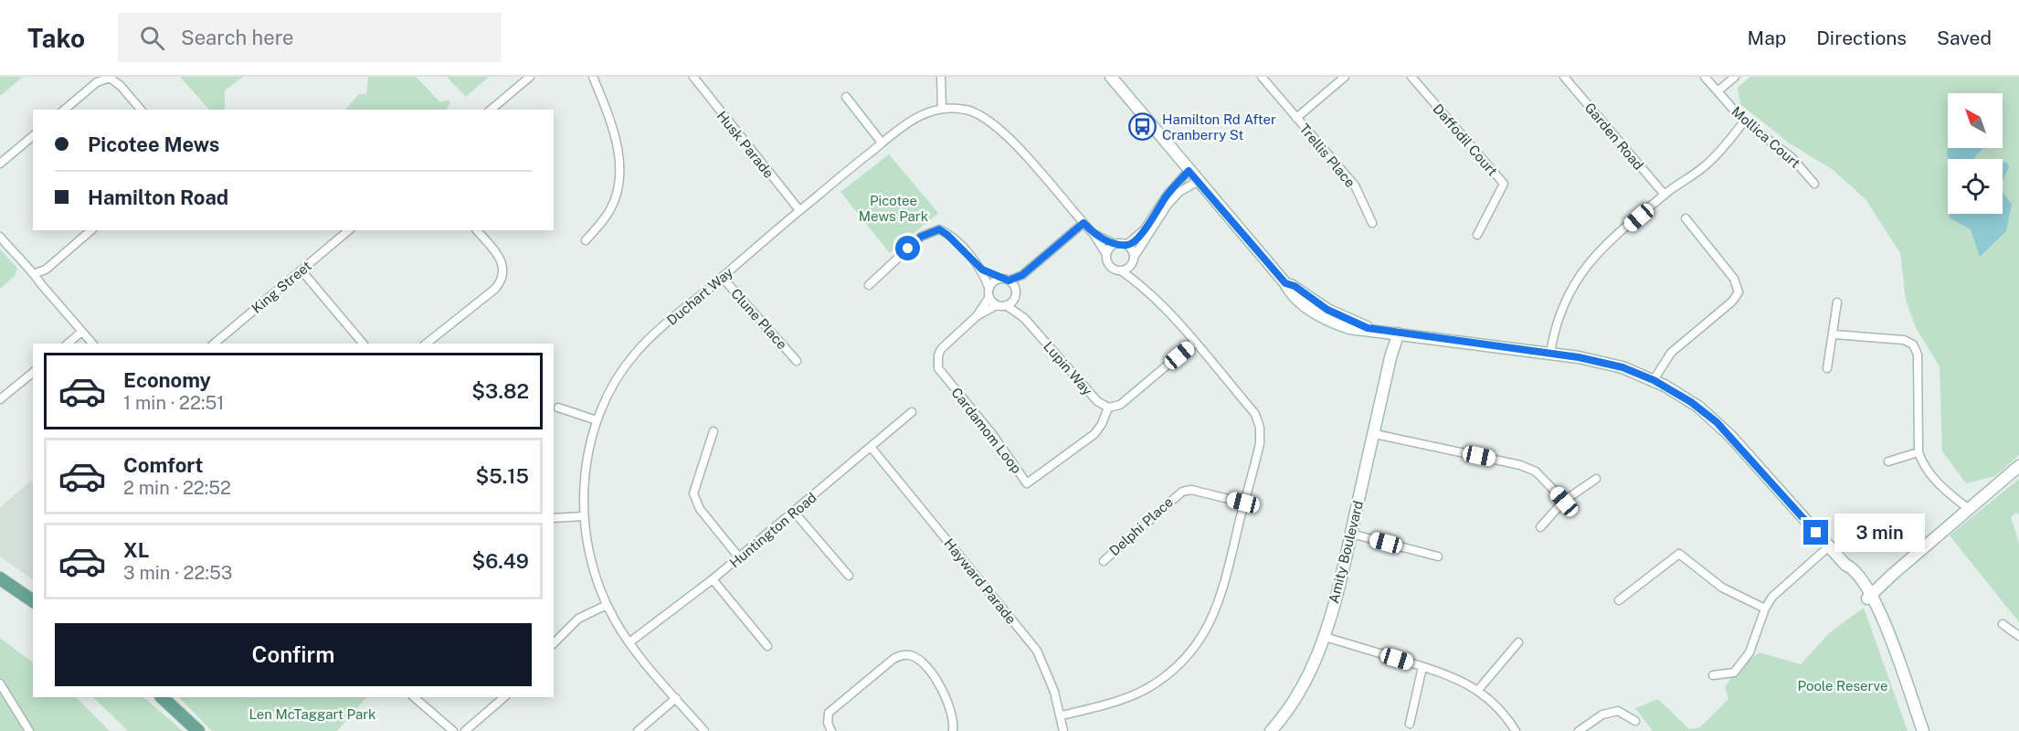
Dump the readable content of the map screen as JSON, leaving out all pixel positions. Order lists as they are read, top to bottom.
{
  "streets": {
    "main road": ["Amity Boulevard"],
    "street": [
      "Garden Road",
      "Mollica Court",
      "Daffodil Court",
      "Husk Parade",
      "Trellis Place",
      "King Street",
      "Duchart Way",
      "Clune Place",
      "Lupin Way",
      "Cardamom Loop",
      "Delphi Place",
      "Huntington Road",
      "Hayward Parade"
    ]
  },
  "crossings": [
    ["Husk Parade", "Duchart Way"],
    ["Duchart Way", "Clune Place"],
    ["Duchart Way", "Huntington Road"],
    ["Lupin Way", "Cardamom Loop"],
    ["Huntington Road", "Hayward Parade"]
  ],
  "parks": ["Picotee Mews Park", "Poole Reserve", "Len McTaggart Park"],
  "places": {
    "bus stop": ["Hamilton Rd After Cranberry St"]
  },
  "north": "top left",
  "page": {
    "header": "Tako",
    "search": "Search here",
    "nav": ["Map", "Directions", "Saved"],
    "banner": ["Picotee Mews", "Hamilton Road"],
    "list": [
      {
        "name": "Economy",
        "note": "1 min · 22:51",
        "value": "$3.82"
      },
      {
        "name": "Comfort",
        "note": "2 min · 22:52",
        "value": "$5.15"
      },
      {
        "name": "XL",
        "note": "3 min · 22:53",
        "value": "$6.49"
      }
    ],
    "bubble": "3 min",
    "buttons": "Confirm"
  }
}
